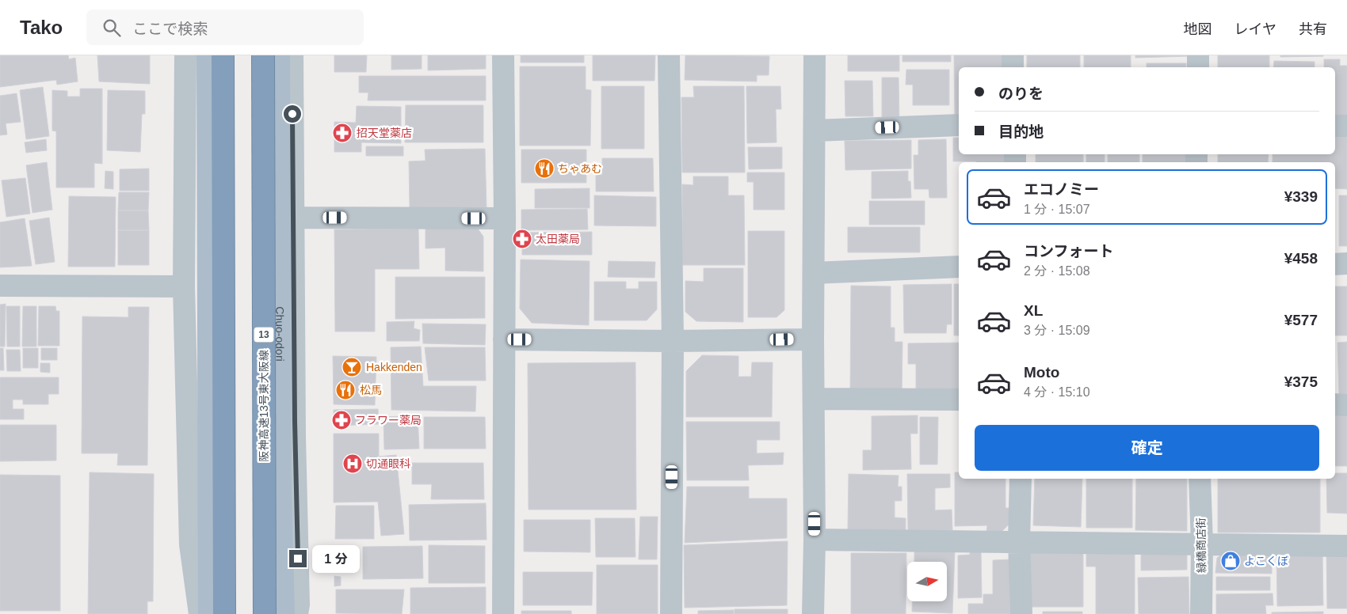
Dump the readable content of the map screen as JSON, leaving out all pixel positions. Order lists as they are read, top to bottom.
{
  "streets": {
    "highway": ["13", "阪神高速13号東大阪線"],
    "main road": ["Chuo-odori"],
    "street": ["緑橋商店街"]
  },
  "places": {
    "pharmacy": ["招天堂薬店", "太田薬局", "フラワー薬局"],
    "restaurant": ["ちゃあむ", "松馬"],
    "bar": ["Hakkenden"],
    "hospital": ["切通眼科"],
    "shop": ["よこくぼ"]
  },
  "north": "right",
  "page": {
    "header": "Tako",
    "search": "ここで検索",
    "nav": ["地図", "レイヤ", "共有"],
    "banner": ["のりを", "目的地"],
    "list": [
      {
        "name": "エコノミー",
        "note": "1 分 · 15:07",
        "value": "¥339"
      },
      {
        "name": "コンフォート",
        "note": "2 分 · 15:08",
        "value": "¥458"
      },
      {
        "name": "XL",
        "note": "3 分 · 15:09",
        "value": "¥577"
      },
      {
        "name": "Moto",
        "note": "4 分 · 15:10",
        "value": "¥375"
      }
    ],
    "buttons": "確定",
    "bubble": "1 分"
  }
}
